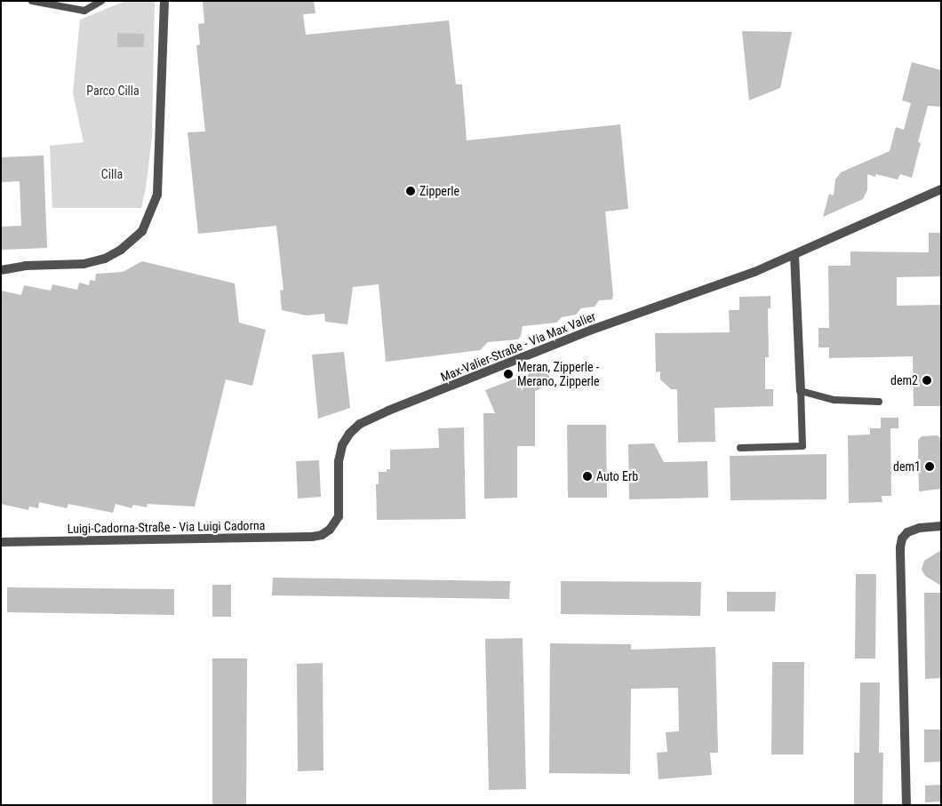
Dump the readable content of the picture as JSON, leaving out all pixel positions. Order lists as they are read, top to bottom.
{
  "streets": {
    "street": ["Max-Valier-Straße - Via Max Valier", "Luigi-Cadorna-Straße - Via Luigi Cadorna"]
  },
  "crossings": [
    ["Max-Valier-Straße - Via Max Valier", "Luigi-Cadorna-Straße - Via Luigi Cadorna"]
  ],
  "parks": ["Parco Cilla", "Cilla"],
  "places": [
    "Zipperle",
    "Meran, Zipperle - Merano, Zipperle",
    "dem2",
    "dem1",
    "Auto Erb"
  ]
}
